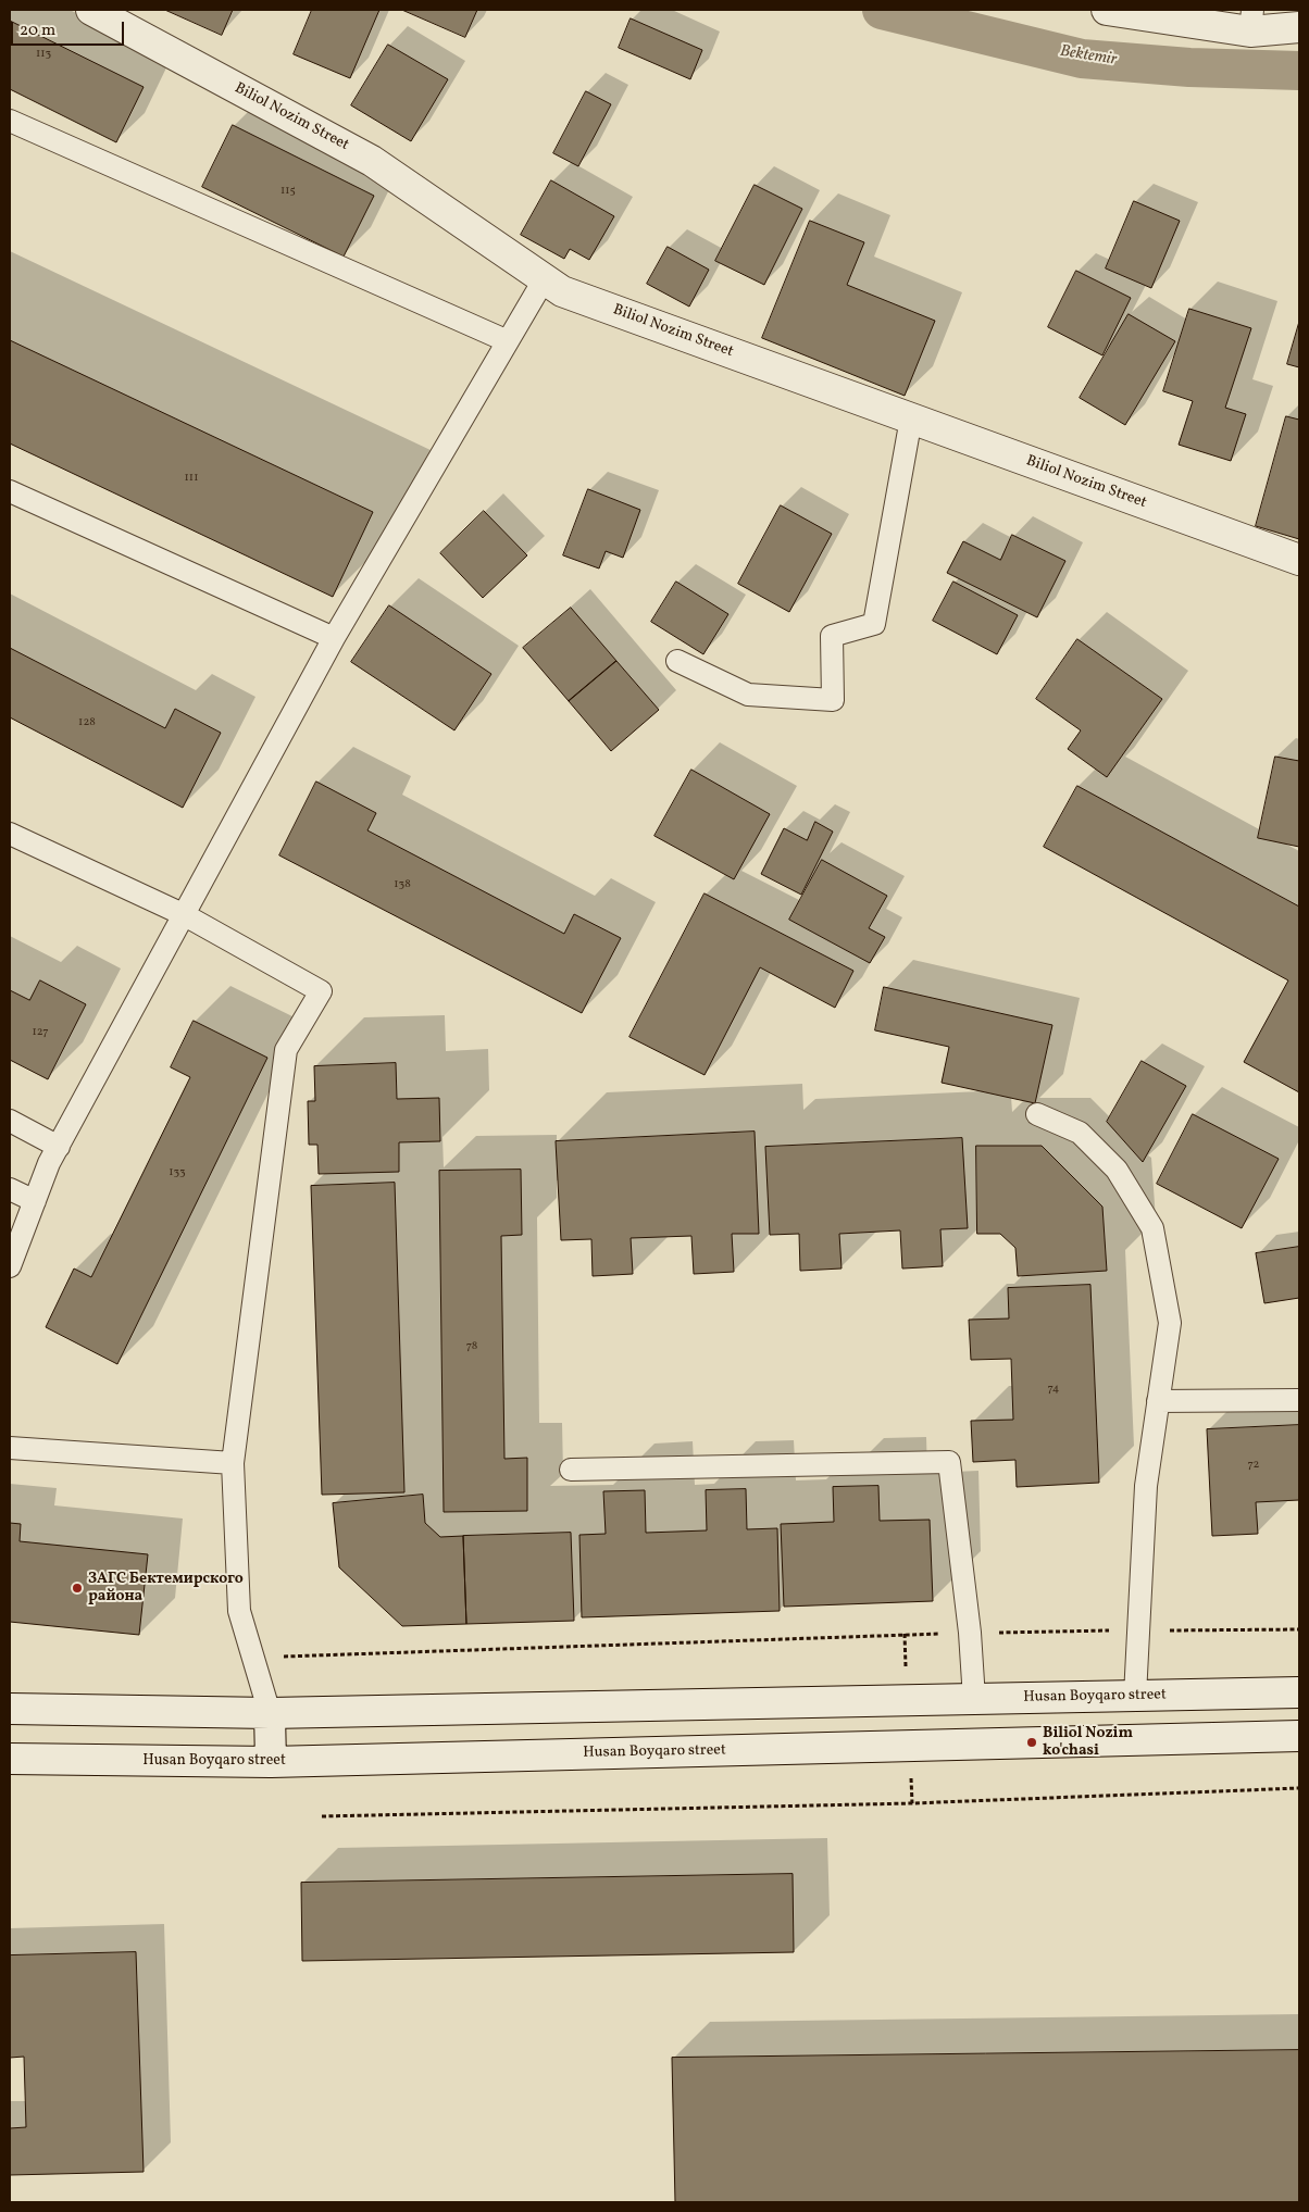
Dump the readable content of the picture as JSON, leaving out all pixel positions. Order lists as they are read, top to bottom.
{
  "streets": {
    "main road": ["Biliol Nozim Street", "Husan Boyqaro street"]
  },
  "water": ["Bektemir"],
  "places": ["ЗАГС Бектемирского района", "Biliol Nozim ko'chasi"],
  "house_numbers": [
    "113",
    "115",
    "111",
    "128",
    "138",
    "127",
    "133",
    "78",
    "74",
    "72"
  ],
  "scale_bar": "20 m"
}
